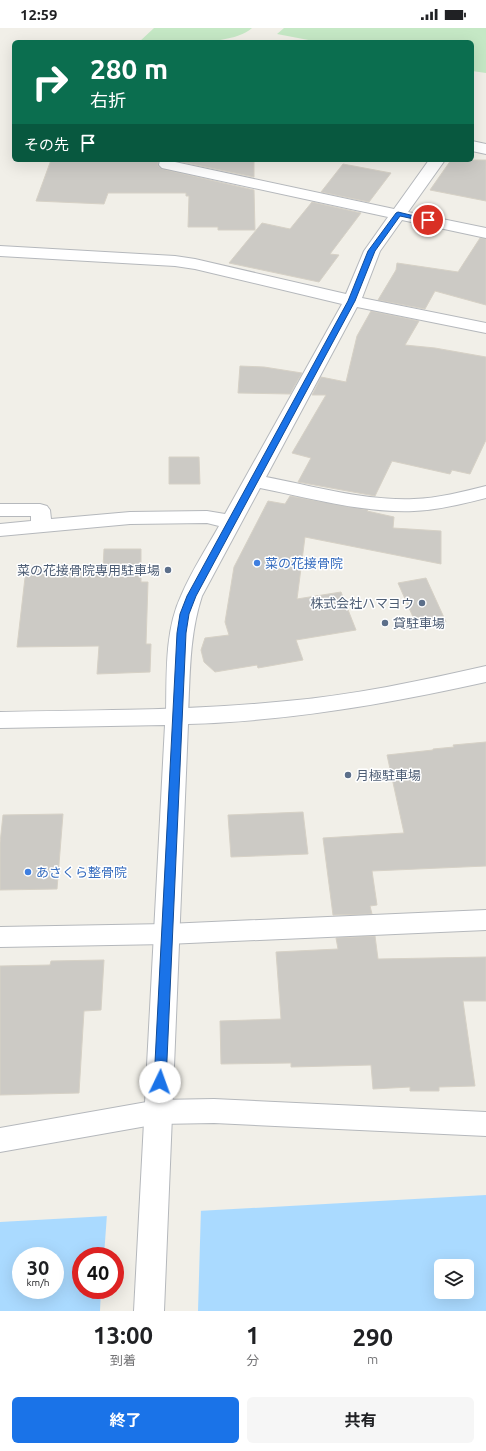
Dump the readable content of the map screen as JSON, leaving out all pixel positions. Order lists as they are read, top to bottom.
{
  "places": [
    "菜の花接骨院",
    "菜の花接骨院専用駐車場",
    "株式会社ハマヨウ",
    "貸駐車場",
    "月極駐車場",
    "あさくら整骨院"
  ],
  "page": {
    "status": "12:59",
    "turn": ["280 m", "右折"],
    "then": "その先",
    "speed": "30 km/h",
    "limit": "40",
    "eta": [
      "13:00",
      "到着",
      "1",
      "分",
      "290",
      "m"
    ],
    "buttons": ["終了", "共有"]
  }
}
